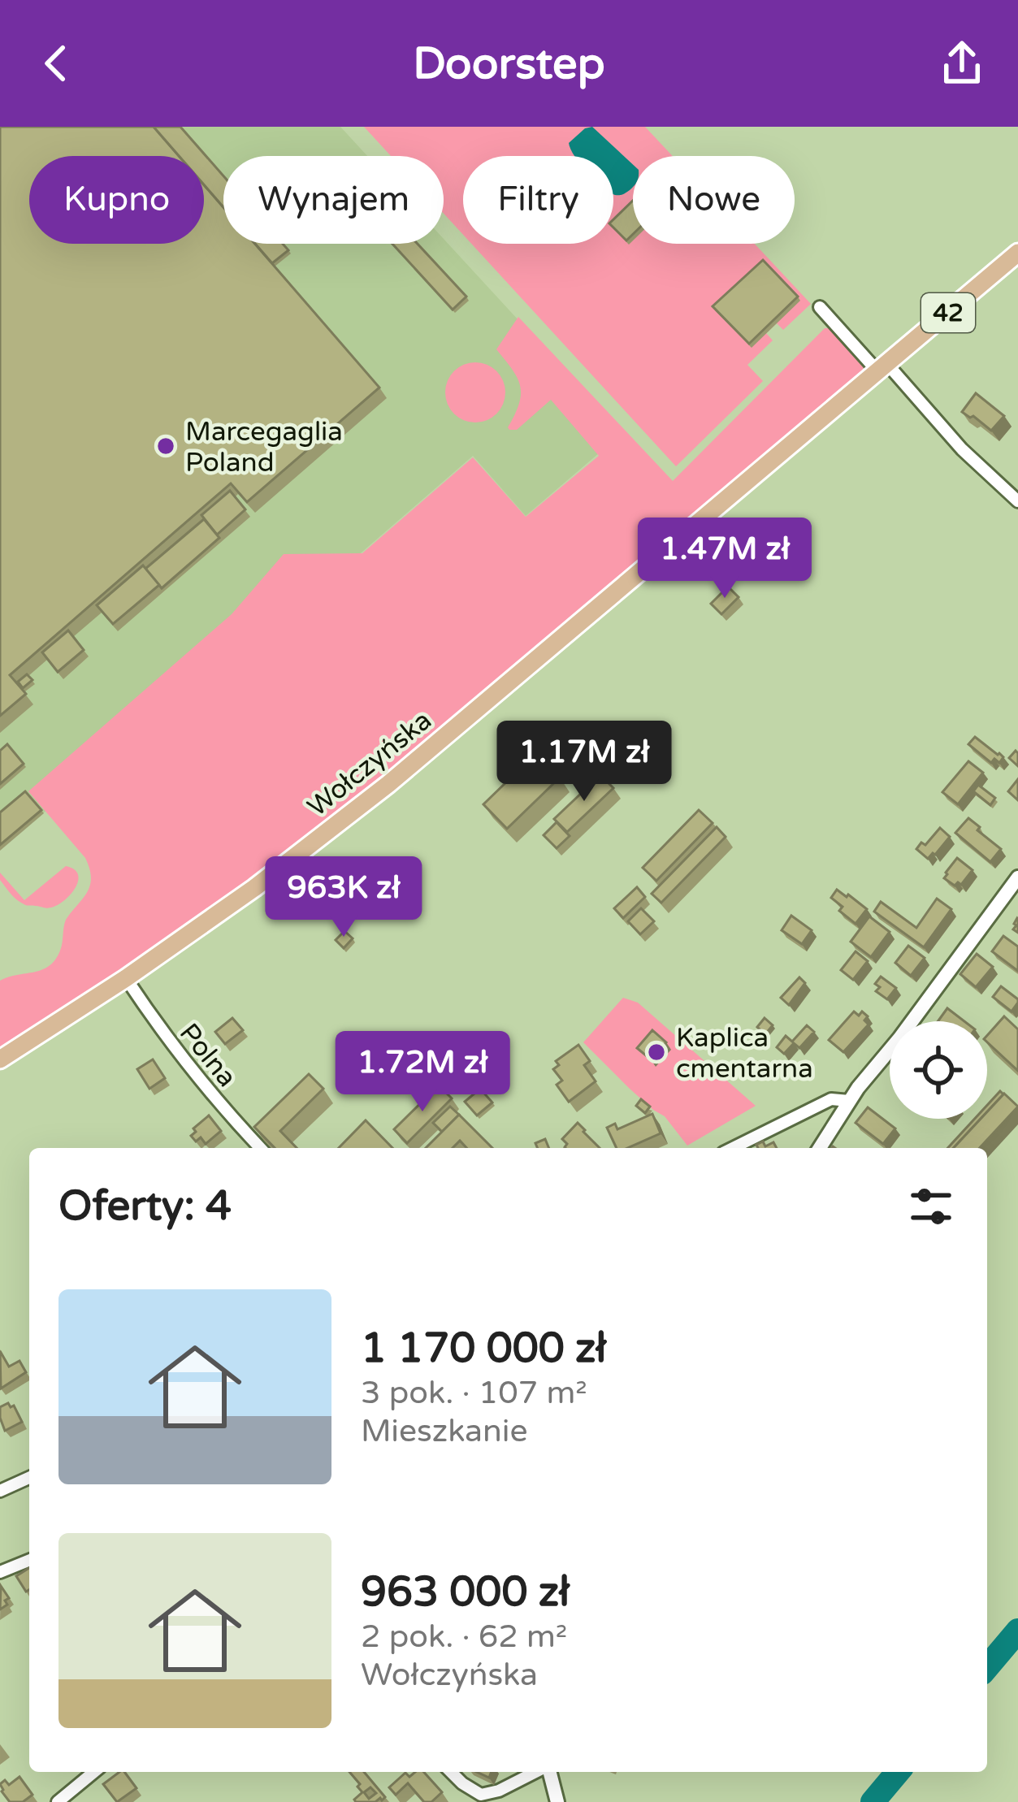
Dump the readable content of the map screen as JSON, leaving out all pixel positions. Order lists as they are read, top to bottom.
{
  "streets": {
    "main road": ["42", "Wołczyńska"],
    "street": ["Polna"]
  },
  "crossings": [
    ["Wołczyńska", "Polna"]
  ],
  "places": ["Marcegaglia Poland", "Kaplica cmentarna"],
  "page": {
    "header": "Doorstep",
    "chip": [
      "Kupno",
      "Wynajem",
      "Filtry",
      "Nowe"
    ],
    "price": [
      "1.47M zł",
      "1.17M zł",
      "963K zł",
      "1.72M zł"
    ],
    "heading": "Oferty: 4",
    "list": [
      {
        "name": "1 170 000 zł",
        "note": "3 pok. · 107 m² · Mieszkanie"
      },
      {
        "name": "963 000 zł",
        "note": "2 pok. · 62 m² · Wołczyńska"
      }
    ]
  }
}
